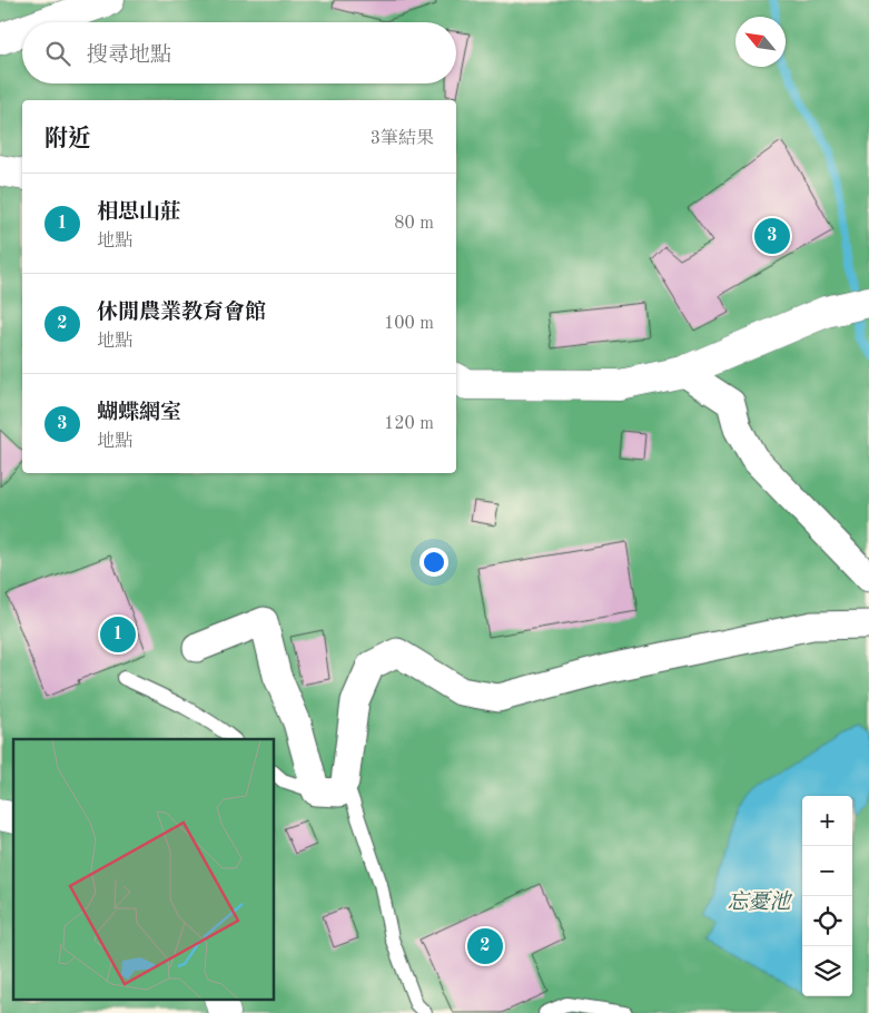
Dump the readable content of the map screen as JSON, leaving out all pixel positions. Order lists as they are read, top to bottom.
{
  "water": ["忘憂池"],
  "north": "top left",
  "page": {
    "search": "搜尋地點",
    "heading": ["附近", "3筆結果"],
    "list": [
      {
        "mark": "1",
        "name": "相思山莊",
        "note": "地點",
        "value": "80 m"
      },
      {
        "mark": "2",
        "name": "休閒農業教育會館",
        "note": "地點",
        "value": "100 m"
      },
      {
        "mark": "3",
        "name": "蝴蝶網室",
        "note": "地點",
        "value": "120 m"
      }
    ],
    "pins": ["3", "1", "2"],
    "map_buttons": ["+", "−"]
  }
}
